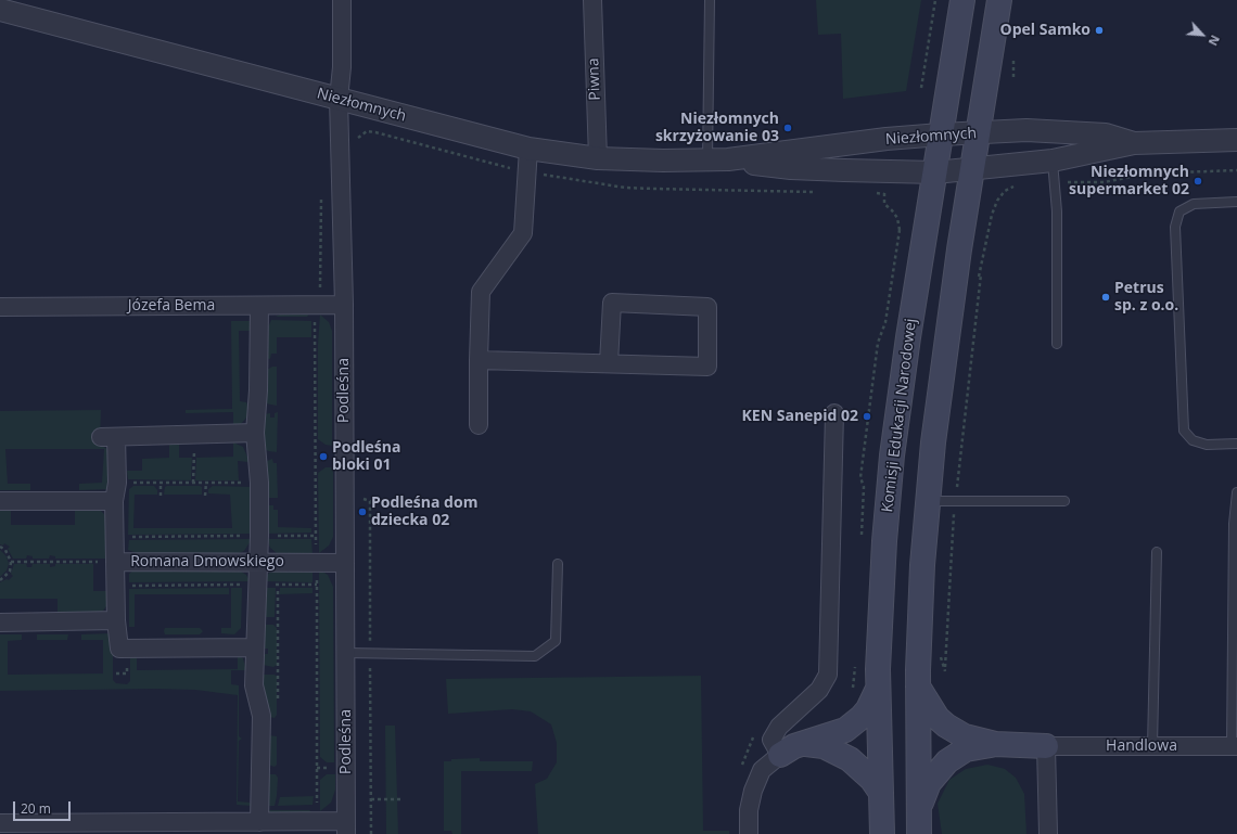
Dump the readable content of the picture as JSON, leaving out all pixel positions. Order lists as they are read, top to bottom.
{
  "streets": {
    "main road": ["Komisji Edukacji Narodowej"],
    "street": [
      "Piwna",
      "Niezłomnych",
      "Józefa Bema",
      "Podleśna",
      "Romana Dmowskiego",
      "Handlowa"
    ]
  },
  "crossings": [
    ["Piwna", "Niezłomnych"],
    ["Niezłomnych", "Podleśna"],
    ["Niezłomnych", "Komisji Edukacji Narodowej"],
    ["Józefa Bema", "Podleśna"],
    ["Podleśna", "Romana Dmowskiego"]
  ],
  "places": [
    "Opel Samko",
    "Niezłomnych skrzyżowanie 03",
    "Niezłomnych supermarket 02",
    "Petrus sp. z o.o.",
    "KEN Sanepid 02",
    "Podleśna bloki 01",
    "Podleśna dom dziecka 02"
  ],
  "scale_bar": "20 m",
  "north": "bottom right"
}
